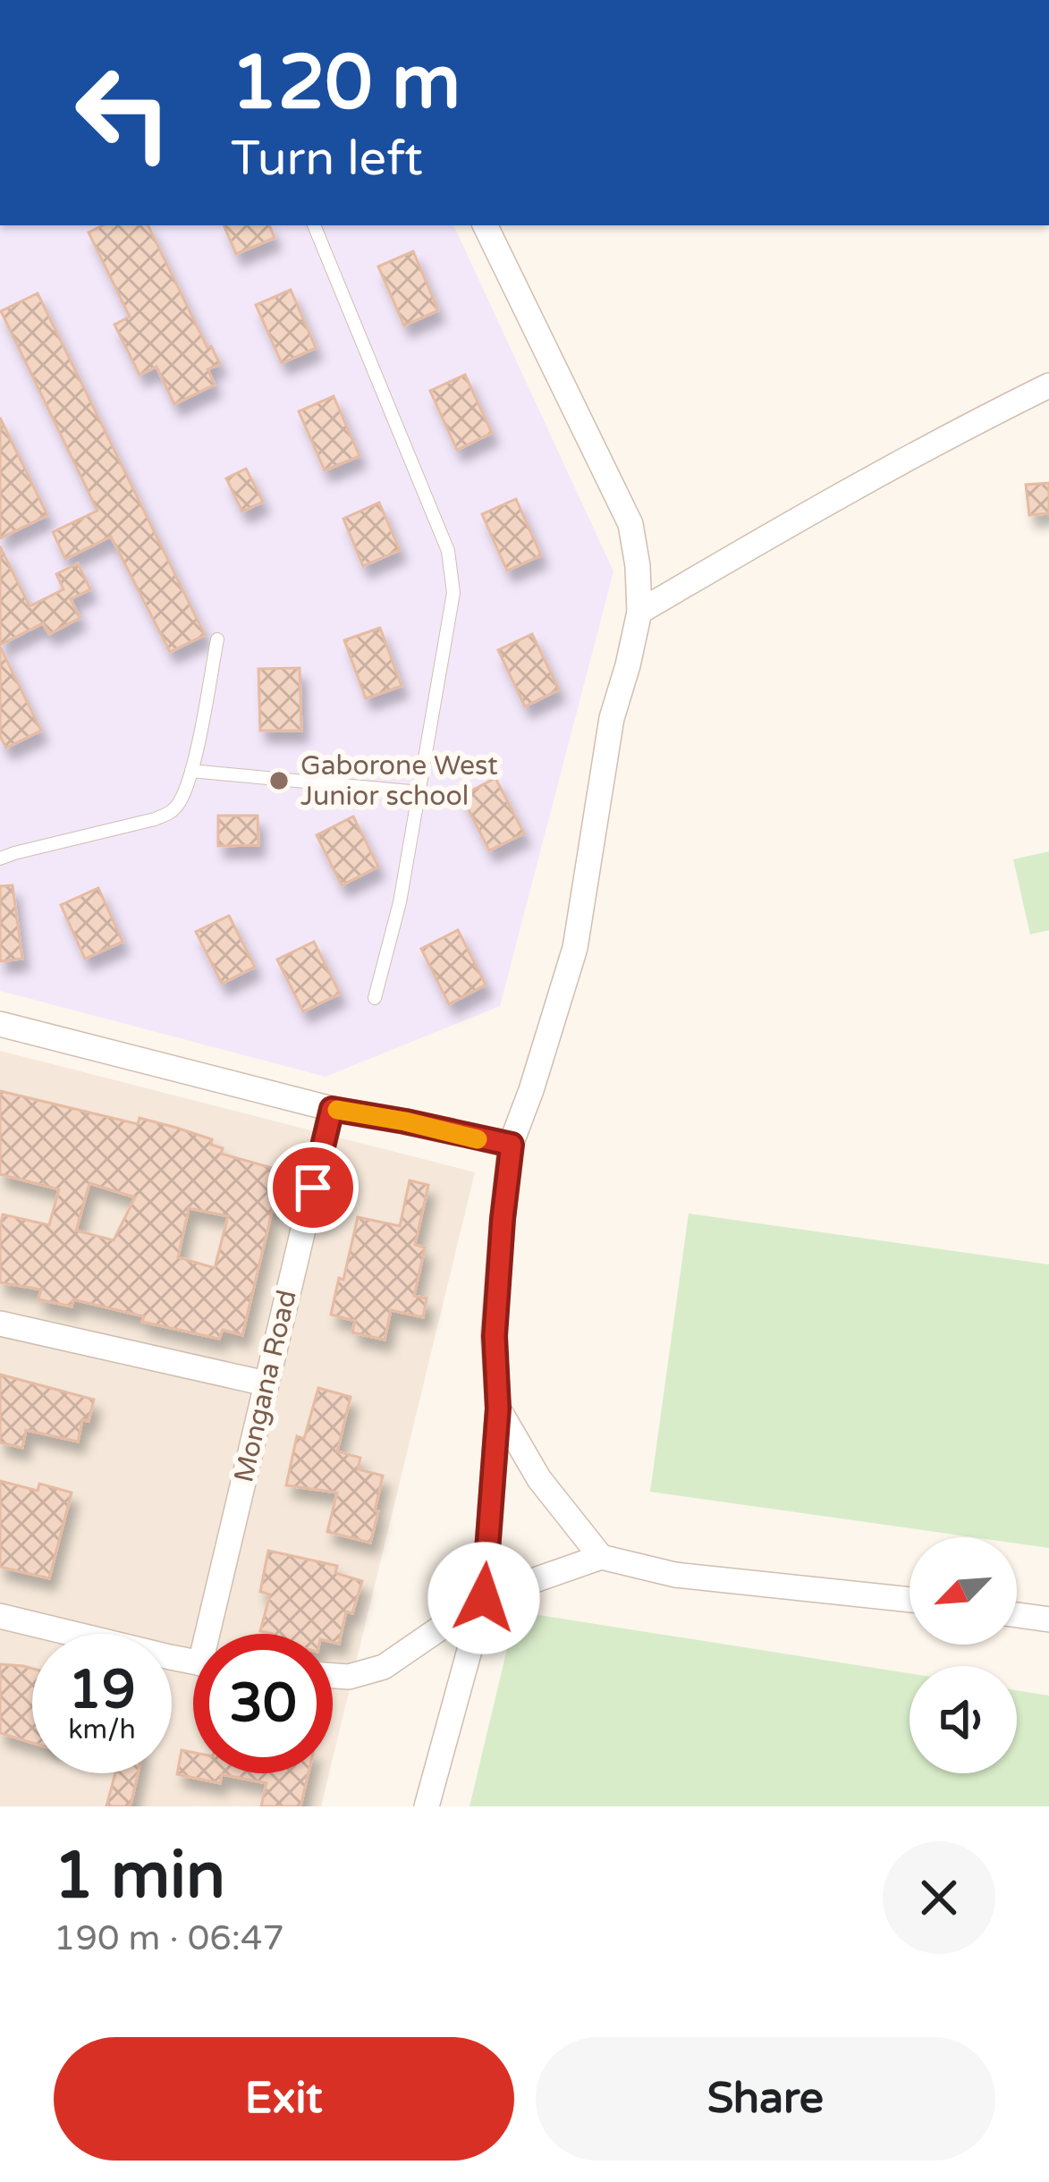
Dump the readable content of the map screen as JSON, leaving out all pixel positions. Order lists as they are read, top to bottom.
{
  "streets": {
    "street": ["Mongana Road"]
  },
  "places": ["Gaborone West Junior school"],
  "north": "bottom left",
  "page": {
    "turn": ["120 m", "Turn left"],
    "speed": "19 km/h",
    "limit": "30",
    "heading": ["1 min", "190 m · 06:47"],
    "buttons": ["Exit", "Share"]
  }
}
